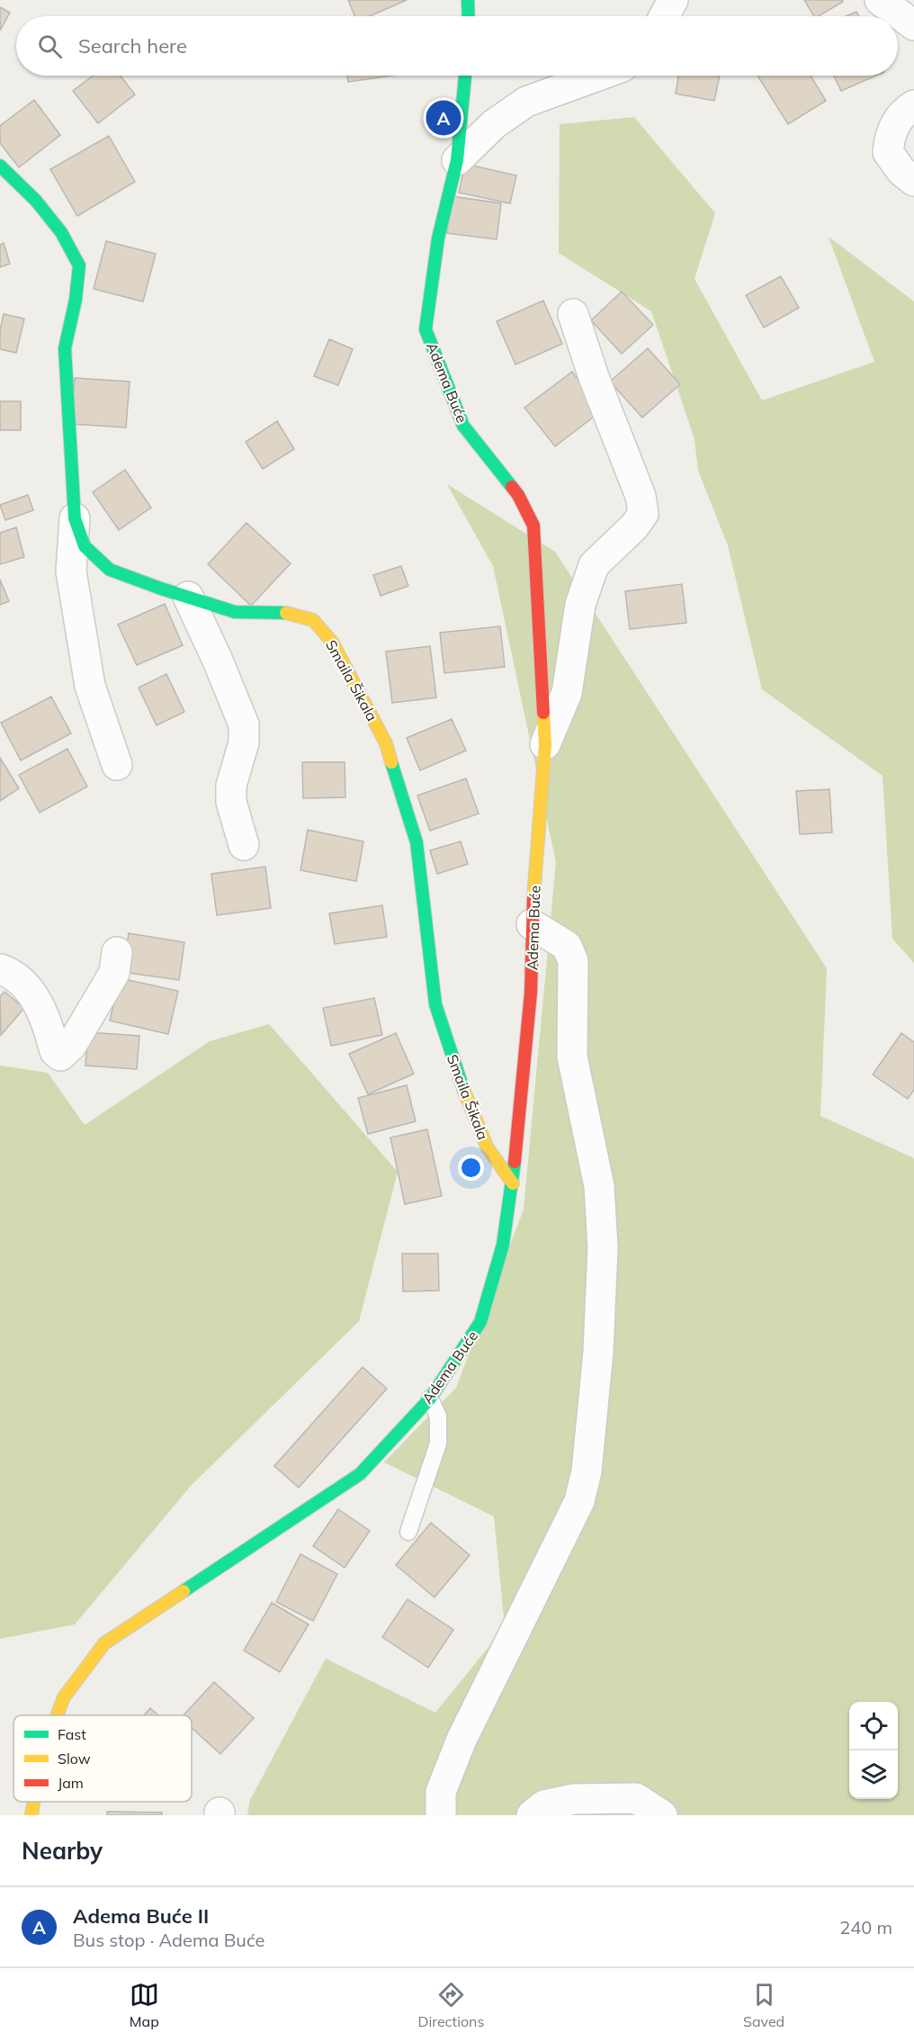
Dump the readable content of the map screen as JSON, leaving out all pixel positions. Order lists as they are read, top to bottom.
{
  "streets": {
    "street": ["Adema Buće", "Smaila Šikala"]
  },
  "crossings": [
    ["Adema Buće", "Smaila Šikala"]
  ],
  "legend": ["Fast", "Slow", "Jam"],
  "page": {
    "search": "Search here",
    "pins": "A",
    "heading": "Nearby",
    "list": [
      {
        "mark": "A",
        "name": "Adema Buće II",
        "note": "Bus stop · Adema Buće",
        "value": "240 m"
      }
    ],
    "nav": ["Map", "Directions", "Saved"]
  }
}
